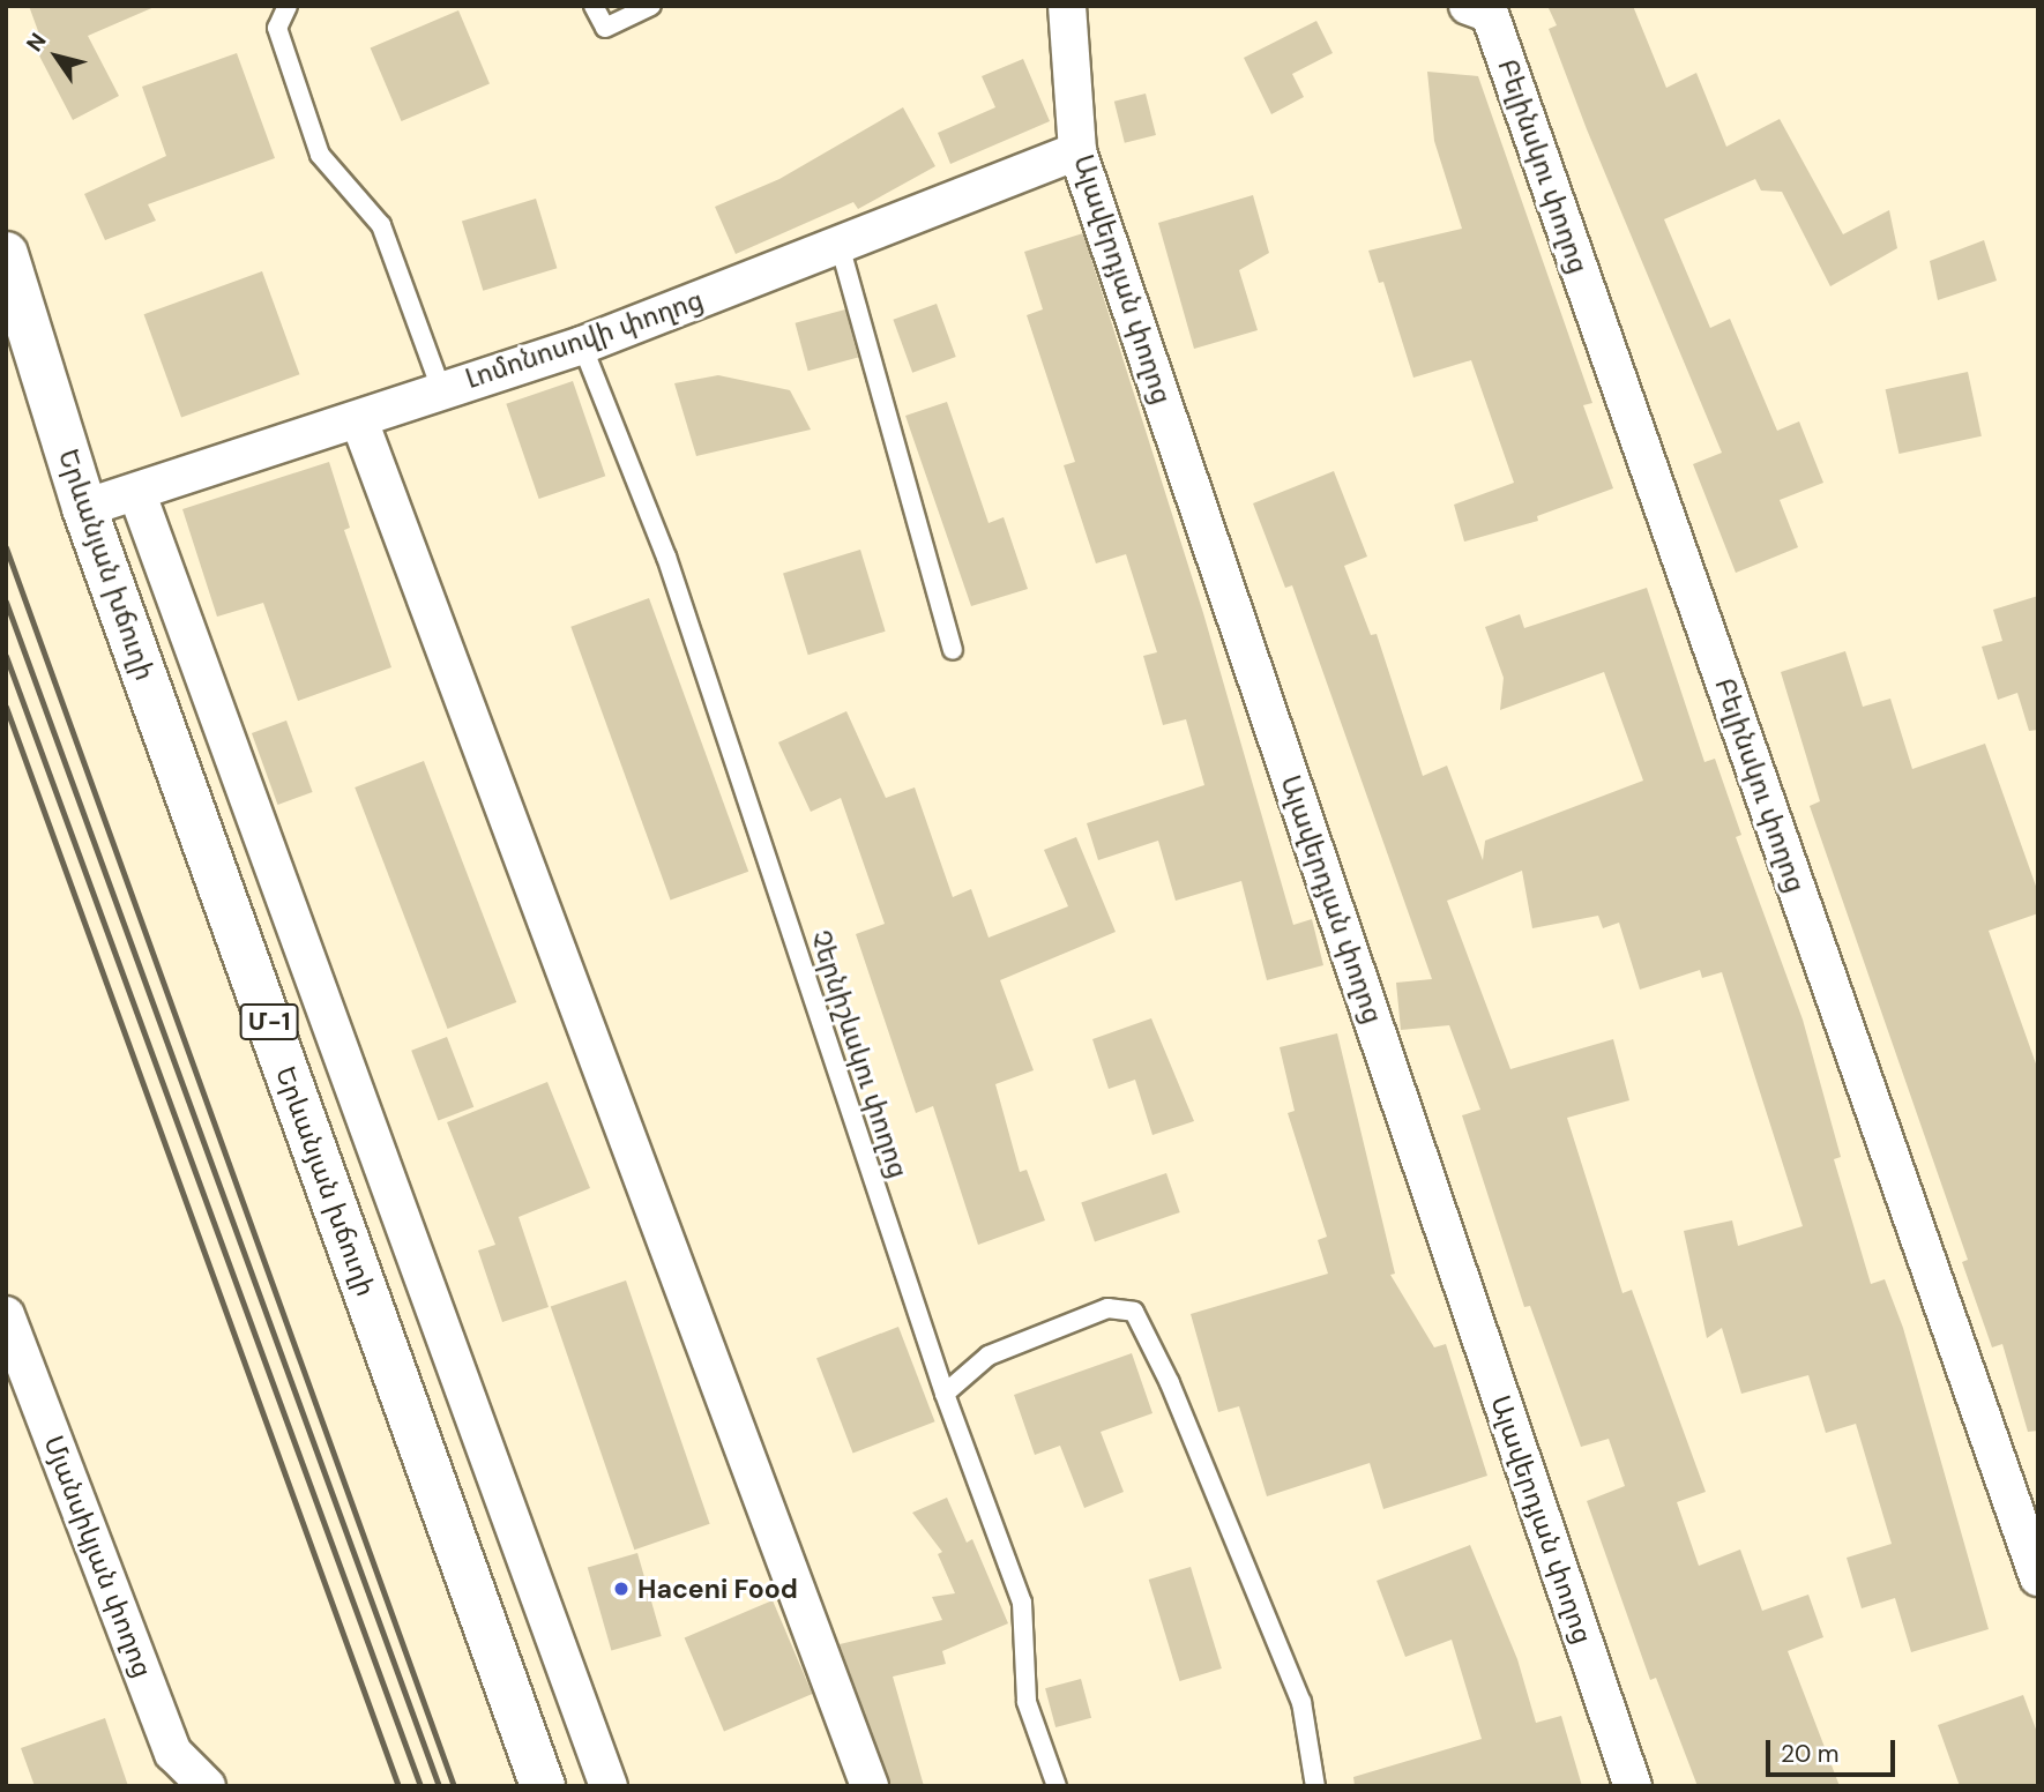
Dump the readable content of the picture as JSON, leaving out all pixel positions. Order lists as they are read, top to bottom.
{
  "streets": {
    "highway": ["Երևանյան խճուղի", "Մ-1"],
    "street": [
      "Բելինսկու փողոց",
      "Ալավերդյան փողոց",
      "Լոմոնոսովի փողոց",
      "Մյանսիկյան փողոց"
    ],
    "lane": ["Չերնիշևսկու փողոց"]
  },
  "crossings": [
    ["Ալավերդյան փողոց", "Լոմոնոսովի փողոց"],
    ["Լոմոնոսովի փողոց", "Երևանյան խճուղի"],
    ["Լոմոնոսովի փողոց", "Չերնիշևսկու փողոց"]
  ],
  "places": ["Haceni Food"],
  "scale_bar": "20 m",
  "north": "top left"
}
